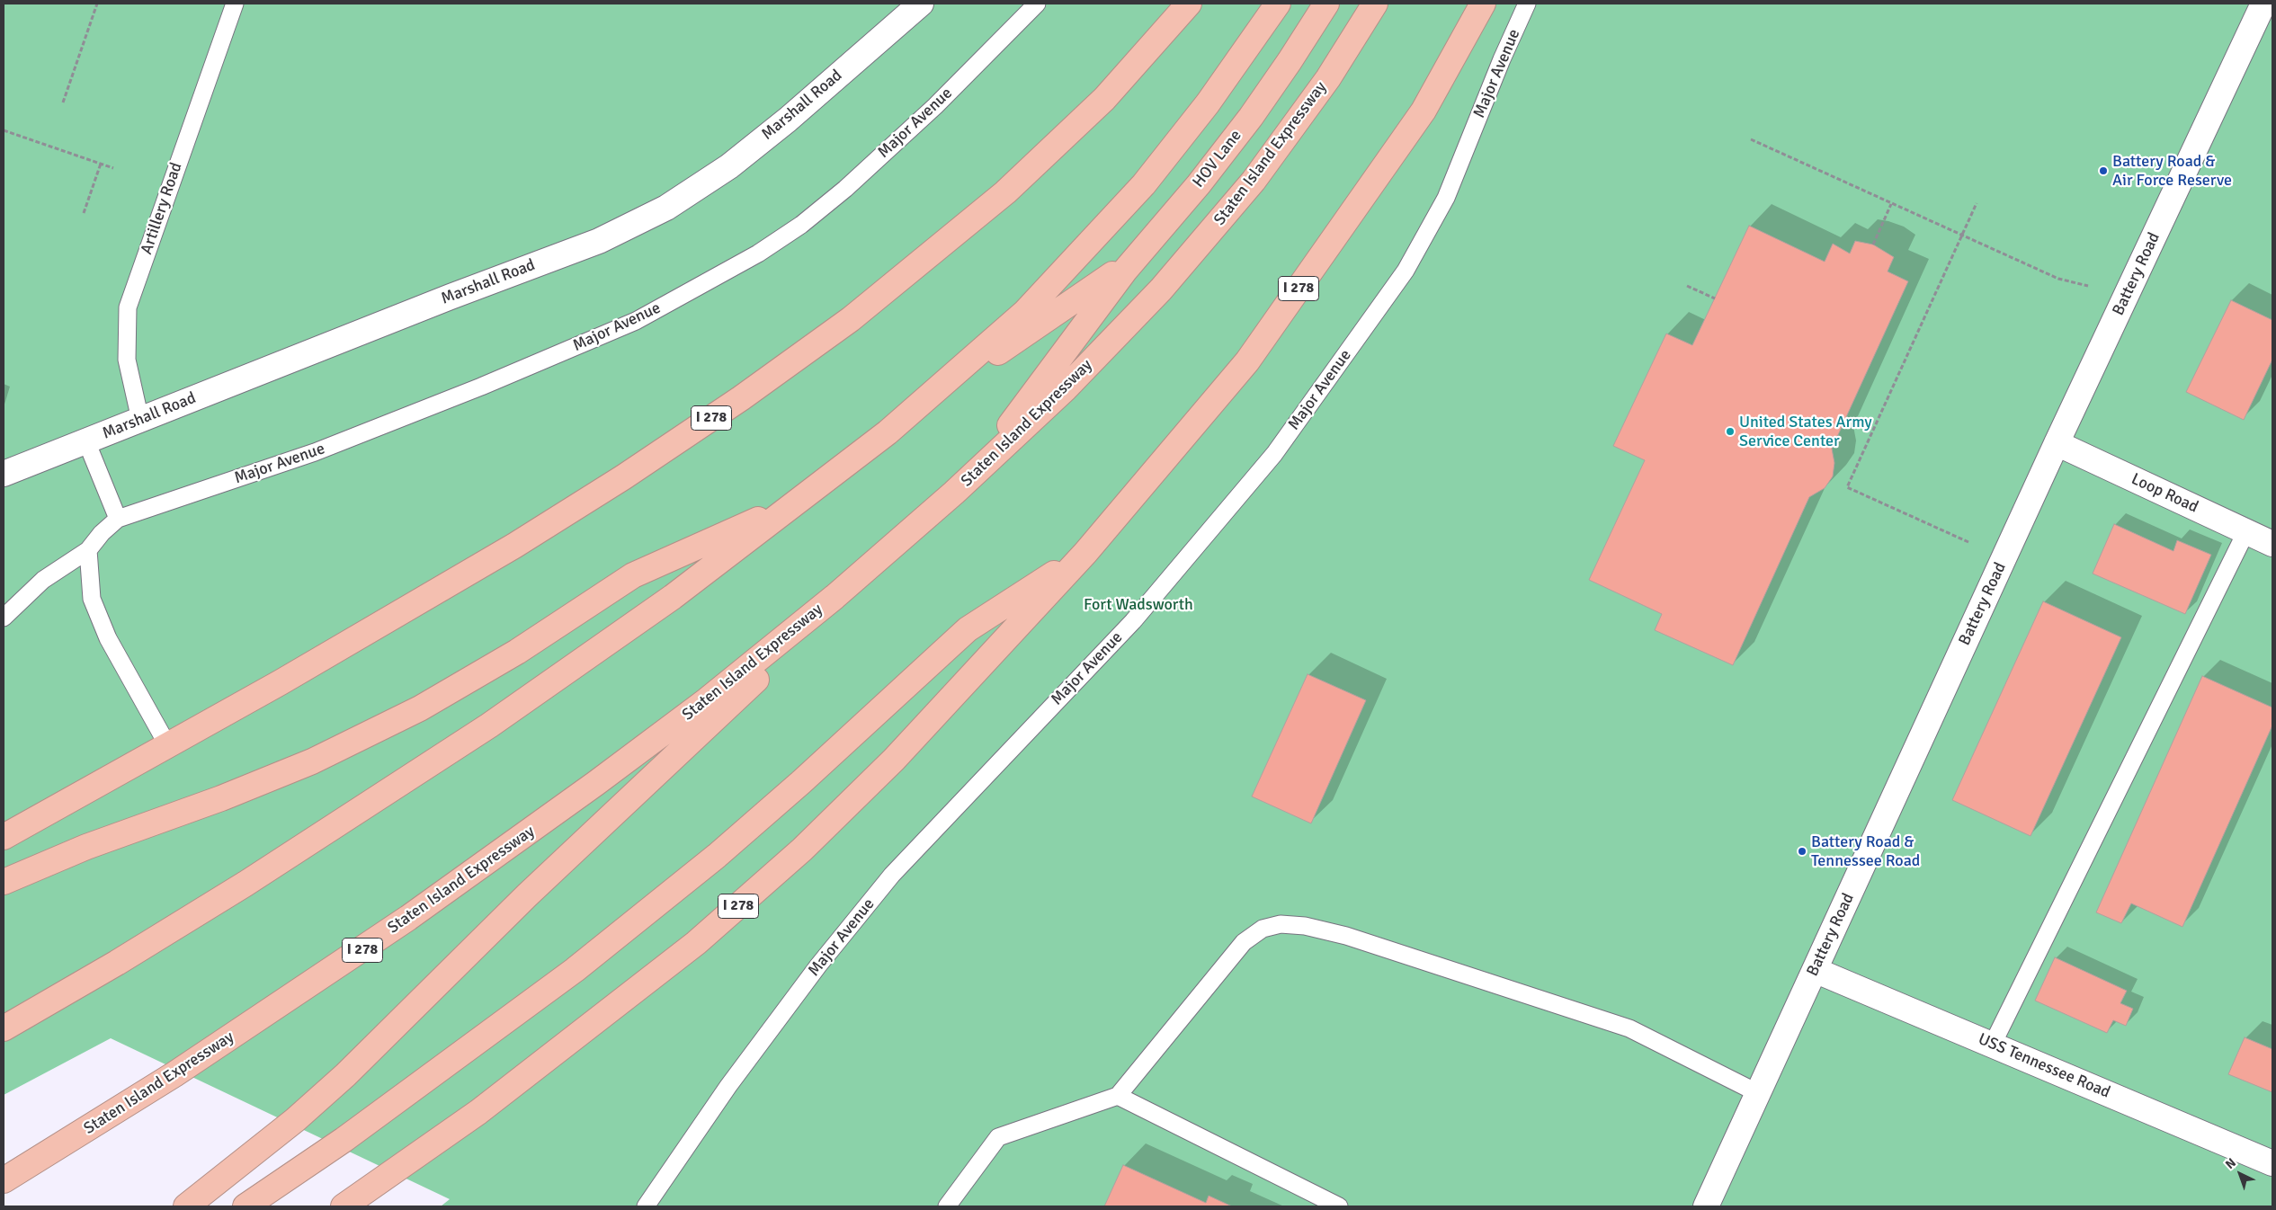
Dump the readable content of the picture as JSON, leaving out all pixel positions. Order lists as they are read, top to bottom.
{
  "streets": {
    "highway": ["Staten Island Expressway", "HOV Lane", "I 278"],
    "street": [
      "Marshall Road",
      "Battery Road",
      "Loop Road",
      "USS Tennessee Road"
    ],
    "lane": ["Major Avenue", "Artillery Road"]
  },
  "crossings": [
    ["Marshall Road", "Artillery Road"],
    ["Battery Road", "Loop Road"],
    ["Battery Road", "USS Tennessee Road"]
  ],
  "parks": ["Fort Wadsworth"],
  "places": ["Battery Road & Air Force Reserve", "United States Army Service Center", "Battery Road & Tennessee Road"],
  "north": "top left"
}
